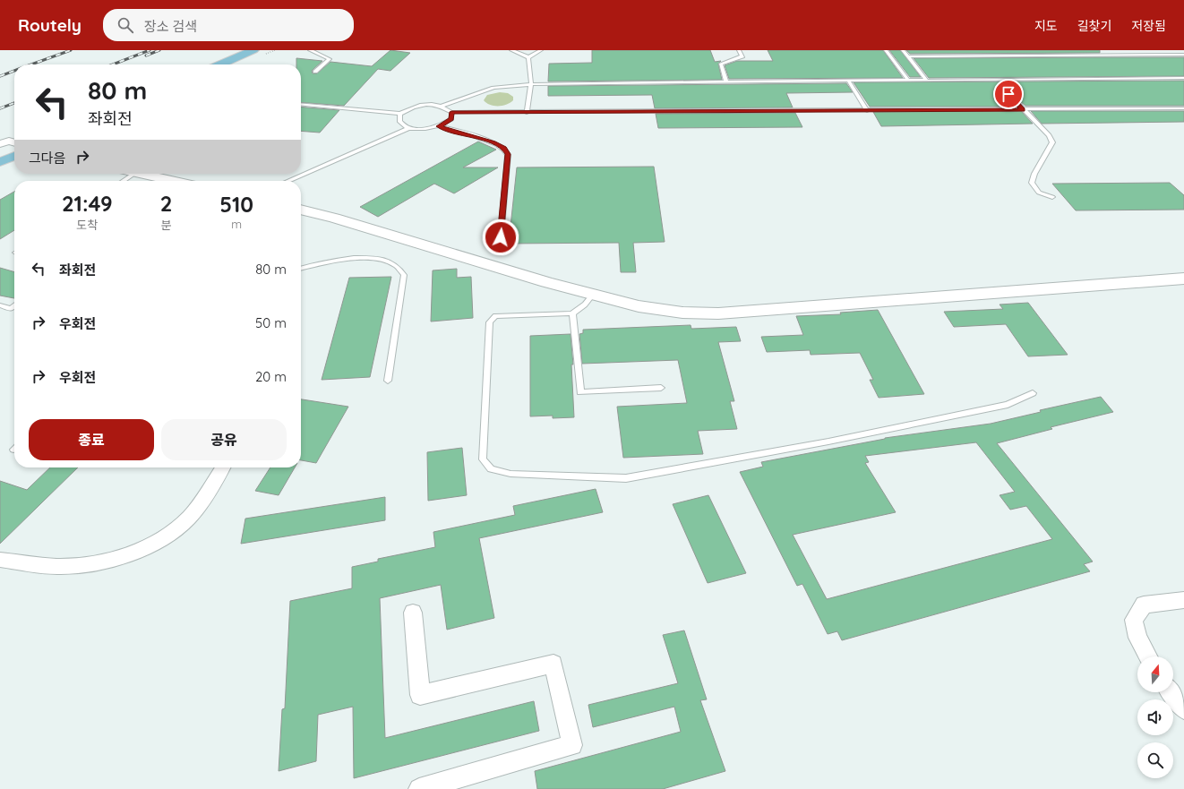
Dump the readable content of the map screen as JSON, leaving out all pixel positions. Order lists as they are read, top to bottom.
{
  "north": "top",
  "page": {
    "header": "Routely",
    "search": "장소 검색",
    "nav": ["지도", "길찾기", "저장됨"],
    "turn": ["80 m", "좌회전"],
    "then": "그다음",
    "eta": [
      "21:49",
      "도착",
      "2",
      "분",
      "510",
      "m"
    ],
    "list": [
      {
        "name": "좌회전",
        "value": "80 m"
      },
      {
        "name": "우회전",
        "value": "50 m"
      },
      {
        "name": "우회전",
        "value": "20 m"
      }
    ],
    "buttons": ["종료", "공유"]
  }
}
